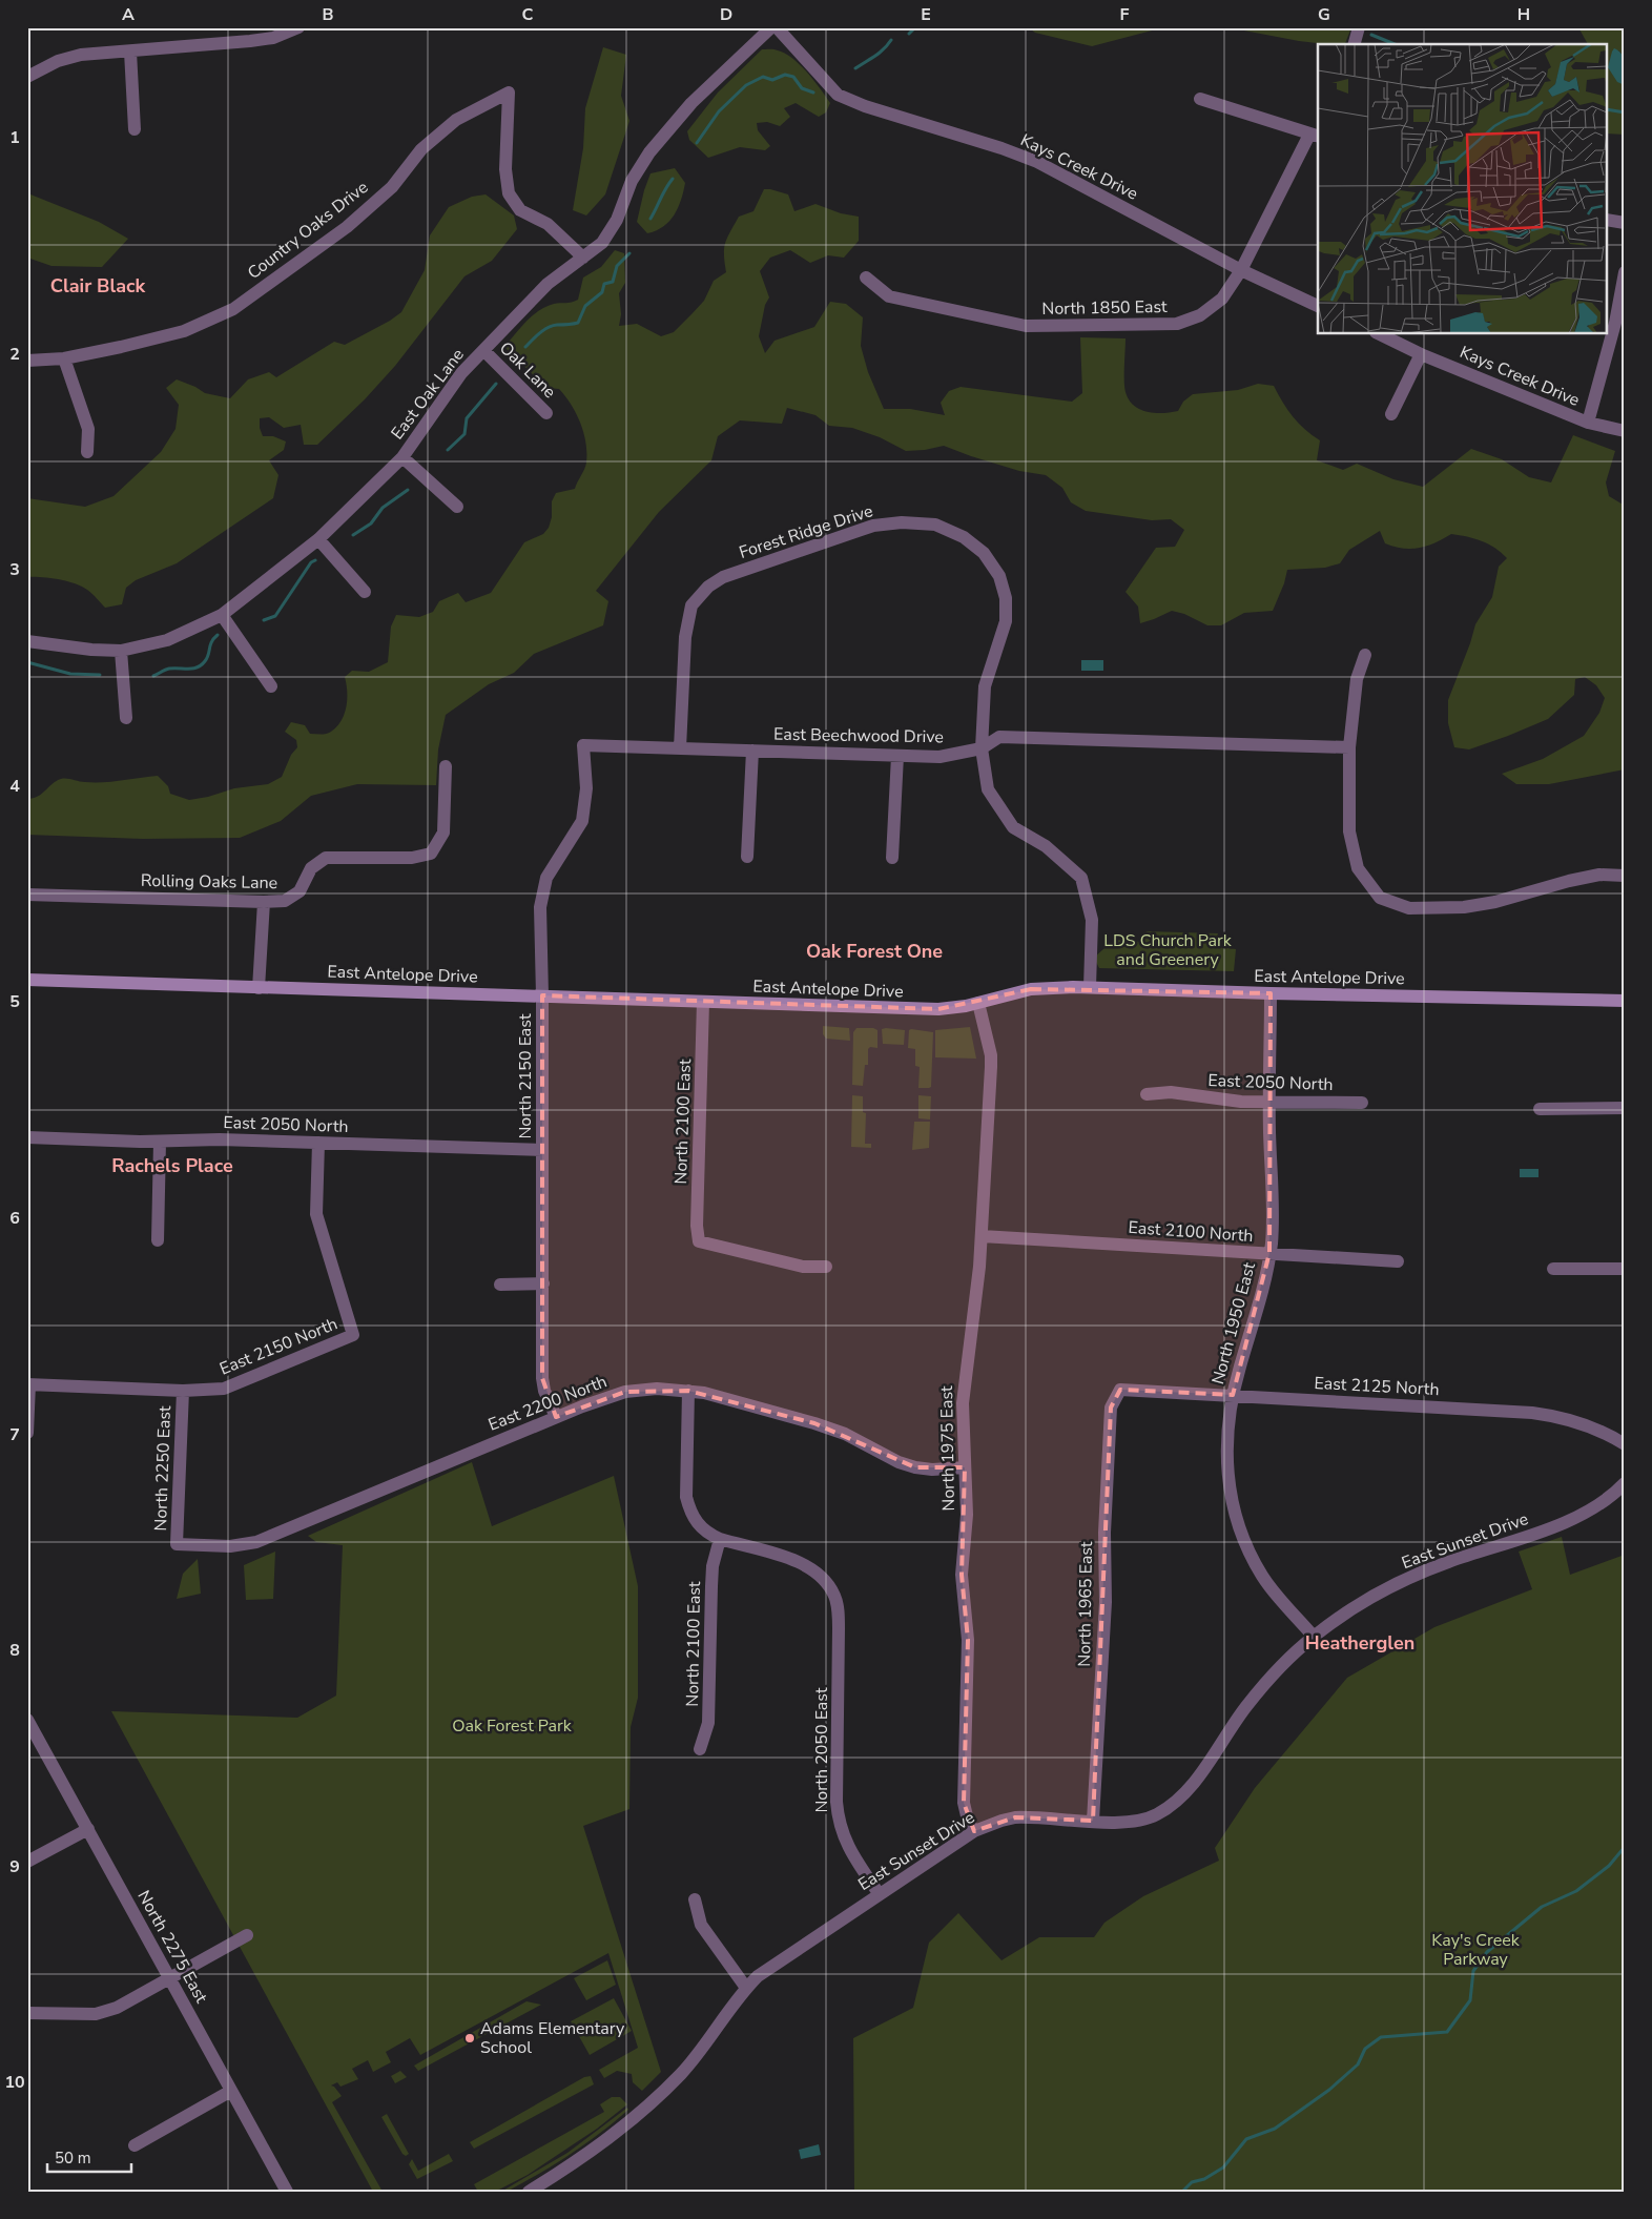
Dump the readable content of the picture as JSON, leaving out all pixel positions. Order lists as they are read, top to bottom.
{
  "streets": {
    "main road": ["East Antelope Drive"],
    "street": [
      "Kays Creek Drive",
      "Country Oaks Drive",
      "North 1850 East",
      "Oak Lane",
      "East Oak Lane",
      "Forest Ridge Drive",
      "East Beechwood Drive",
      "Rolling Oaks Lane",
      "North 2150 East",
      "East 2050 North",
      "North 2100 East",
      "East 2100 North",
      "North 1950 East",
      "East 2150 North",
      "East 2125 North",
      "East 2200 North",
      "North 1975 East",
      "North 2250 East",
      "East Sunset Drive",
      "North 1965 East",
      "North 2050 East",
      "North 2275 East"
    ]
  },
  "crossings": [
    ["Kays Creek Drive", "North 1850 East"],
    ["Country Oaks Drive", "East Oak Lane"],
    ["Oak Lane", "East Oak Lane"],
    ["Forest Ridge Drive", "East Beechwood Drive"],
    ["Forest Ridge Drive", "East Antelope Drive"],
    ["East Beechwood Drive", "North 2150 East"],
    ["East Antelope Drive", "North 2150 East"],
    ["East Antelope Drive", "North 2100 East"],
    ["East Antelope Drive", "North 1950 East"],
    ["East Antelope Drive", "North 1975 East"],
    ["North 2150 East", "East 2050 North"],
    ["North 2150 East", "East 2200 North"],
    ["East 2050 North", "North 1950 East"],
    ["East 2050 North", "East 2150 North"],
    ["North 2100 East", "North 2050 East"],
    ["East 2100 North", "North 1950 East"],
    ["East 2100 North", "North 1975 East"],
    ["North 1950 East", "East 2125 North"],
    ["North 1950 East", "East Sunset Drive"],
    ["East 2150 North", "North 2250 East"],
    ["East 2125 North", "North 1965 East"],
    ["East 2200 North", "North 1975 East"],
    ["East 2200 North", "North 2250 East"],
    ["North 1975 East", "East Sunset Drive"],
    ["East Sunset Drive", "North 1965 East"],
    ["East Sunset Drive", "North 2050 East"]
  ],
  "districts": [
    "Clair Black",
    "Oak Forest One",
    "Rachels Place",
    "Heatherglen"
  ],
  "parks": ["LDS Church Park and Greenery", "Oak Forest Park", "Kay's Creek Parkway"],
  "places": ["Adams Elementary School"],
  "scale_bar": "50 m",
  "grid": {
    "columns": [
      "A",
      "B",
      "C",
      "D",
      "E",
      "F",
      "G",
      "H"
    ],
    "rows": [
      "1",
      "2",
      "3",
      "4",
      "5",
      "6",
      "7",
      "8",
      "9",
      "10"
    ]
  }
}
